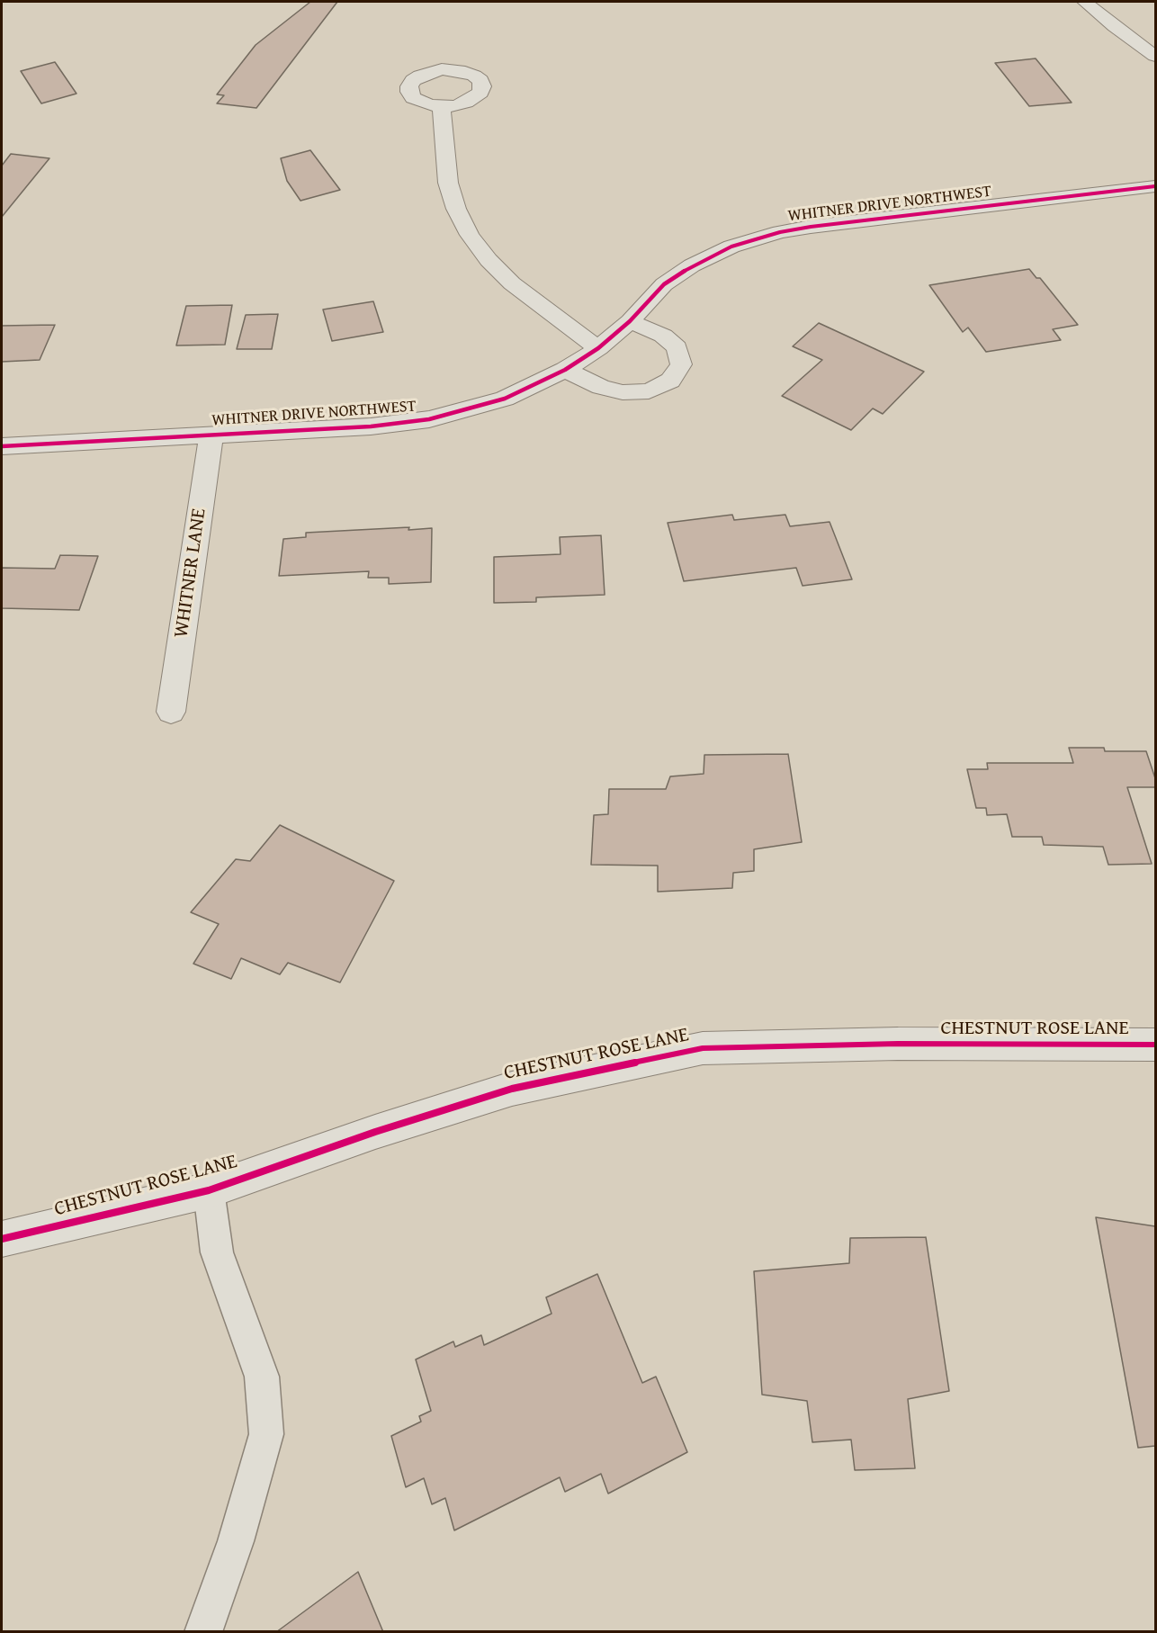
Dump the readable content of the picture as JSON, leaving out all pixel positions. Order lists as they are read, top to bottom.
{
  "streets": {
    "street": ["WHITNER DRIVE NORTHWEST", "WHITNER LANE", "CHESTNUT ROSE LANE"]
  },
  "crossings": [
    ["WHITNER DRIVE NORTHWEST", "WHITNER LANE"]
  ]
}
